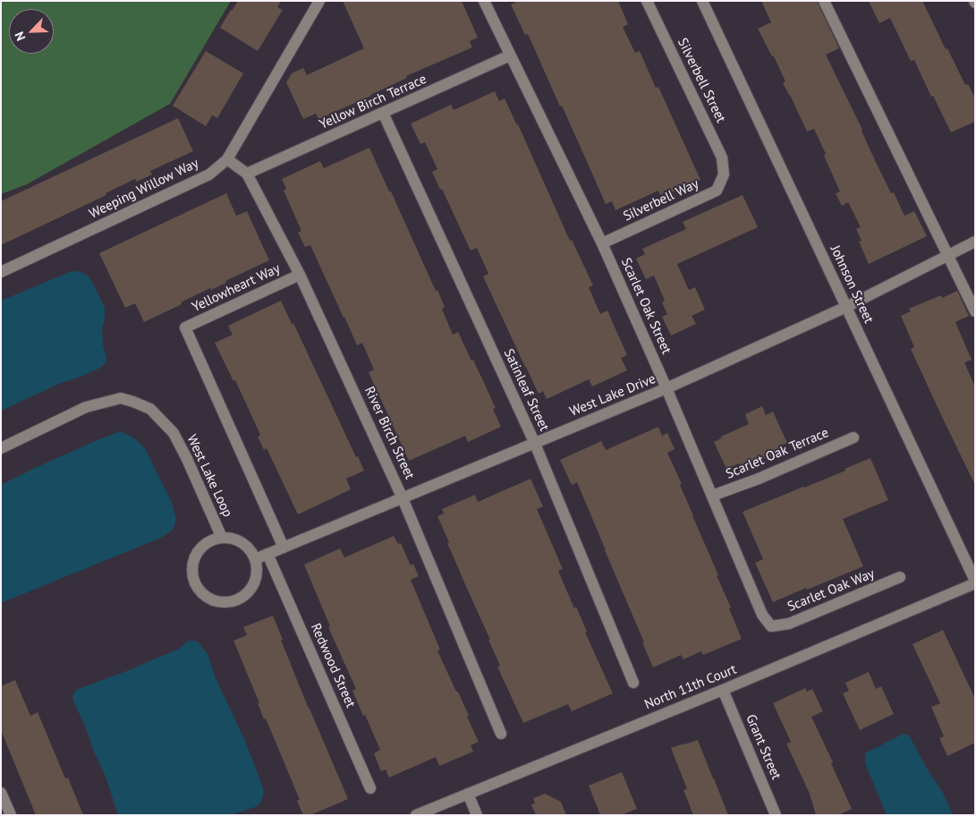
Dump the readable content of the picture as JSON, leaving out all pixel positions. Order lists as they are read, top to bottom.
{
  "streets": {
    "street": [
      "Silverbell Street",
      "Yellow Birch Terrace",
      "Weeping Willow Way",
      "Silverbell Way",
      "Johnson Street",
      "Yellowheart Way",
      "Scarlet Oak Street",
      "Satinleaf Street",
      "West Lake Drive",
      "River Birch Street",
      "Scarlet Oak Terrace",
      "West Lake Loop",
      "Scarlet Oak Way",
      "Redwood Street",
      "North 11th Court",
      "Grant Street"
    ]
  },
  "crossings": [
    ["Silverbell Street", "Silverbell Way"],
    ["Yellow Birch Terrace", "Scarlet Oak Street"],
    ["Yellow Birch Terrace", "Satinleaf Street"],
    ["Yellow Birch Terrace", "River Birch Street"],
    ["Weeping Willow Way", "River Birch Street"],
    ["Silverbell Way", "Scarlet Oak Street"],
    ["Johnson Street", "West Lake Drive"],
    ["Johnson Street", "North 11th Court"],
    ["Yellowheart Way", "West Lake Drive"],
    ["Yellowheart Way", "River Birch Street"],
    ["Scarlet Oak Street", "West Lake Drive"],
    ["Scarlet Oak Street", "Scarlet Oak Terrace"],
    ["Scarlet Oak Street", "Scarlet Oak Way"],
    ["Satinleaf Street", "West Lake Drive"],
    ["West Lake Drive", "River Birch Street"],
    ["West Lake Drive", "West Lake Loop"],
    ["West Lake Drive", "Redwood Street"],
    ["North 11th Court", "Grant Street"]
  ],
  "north": "bottom left"
}
